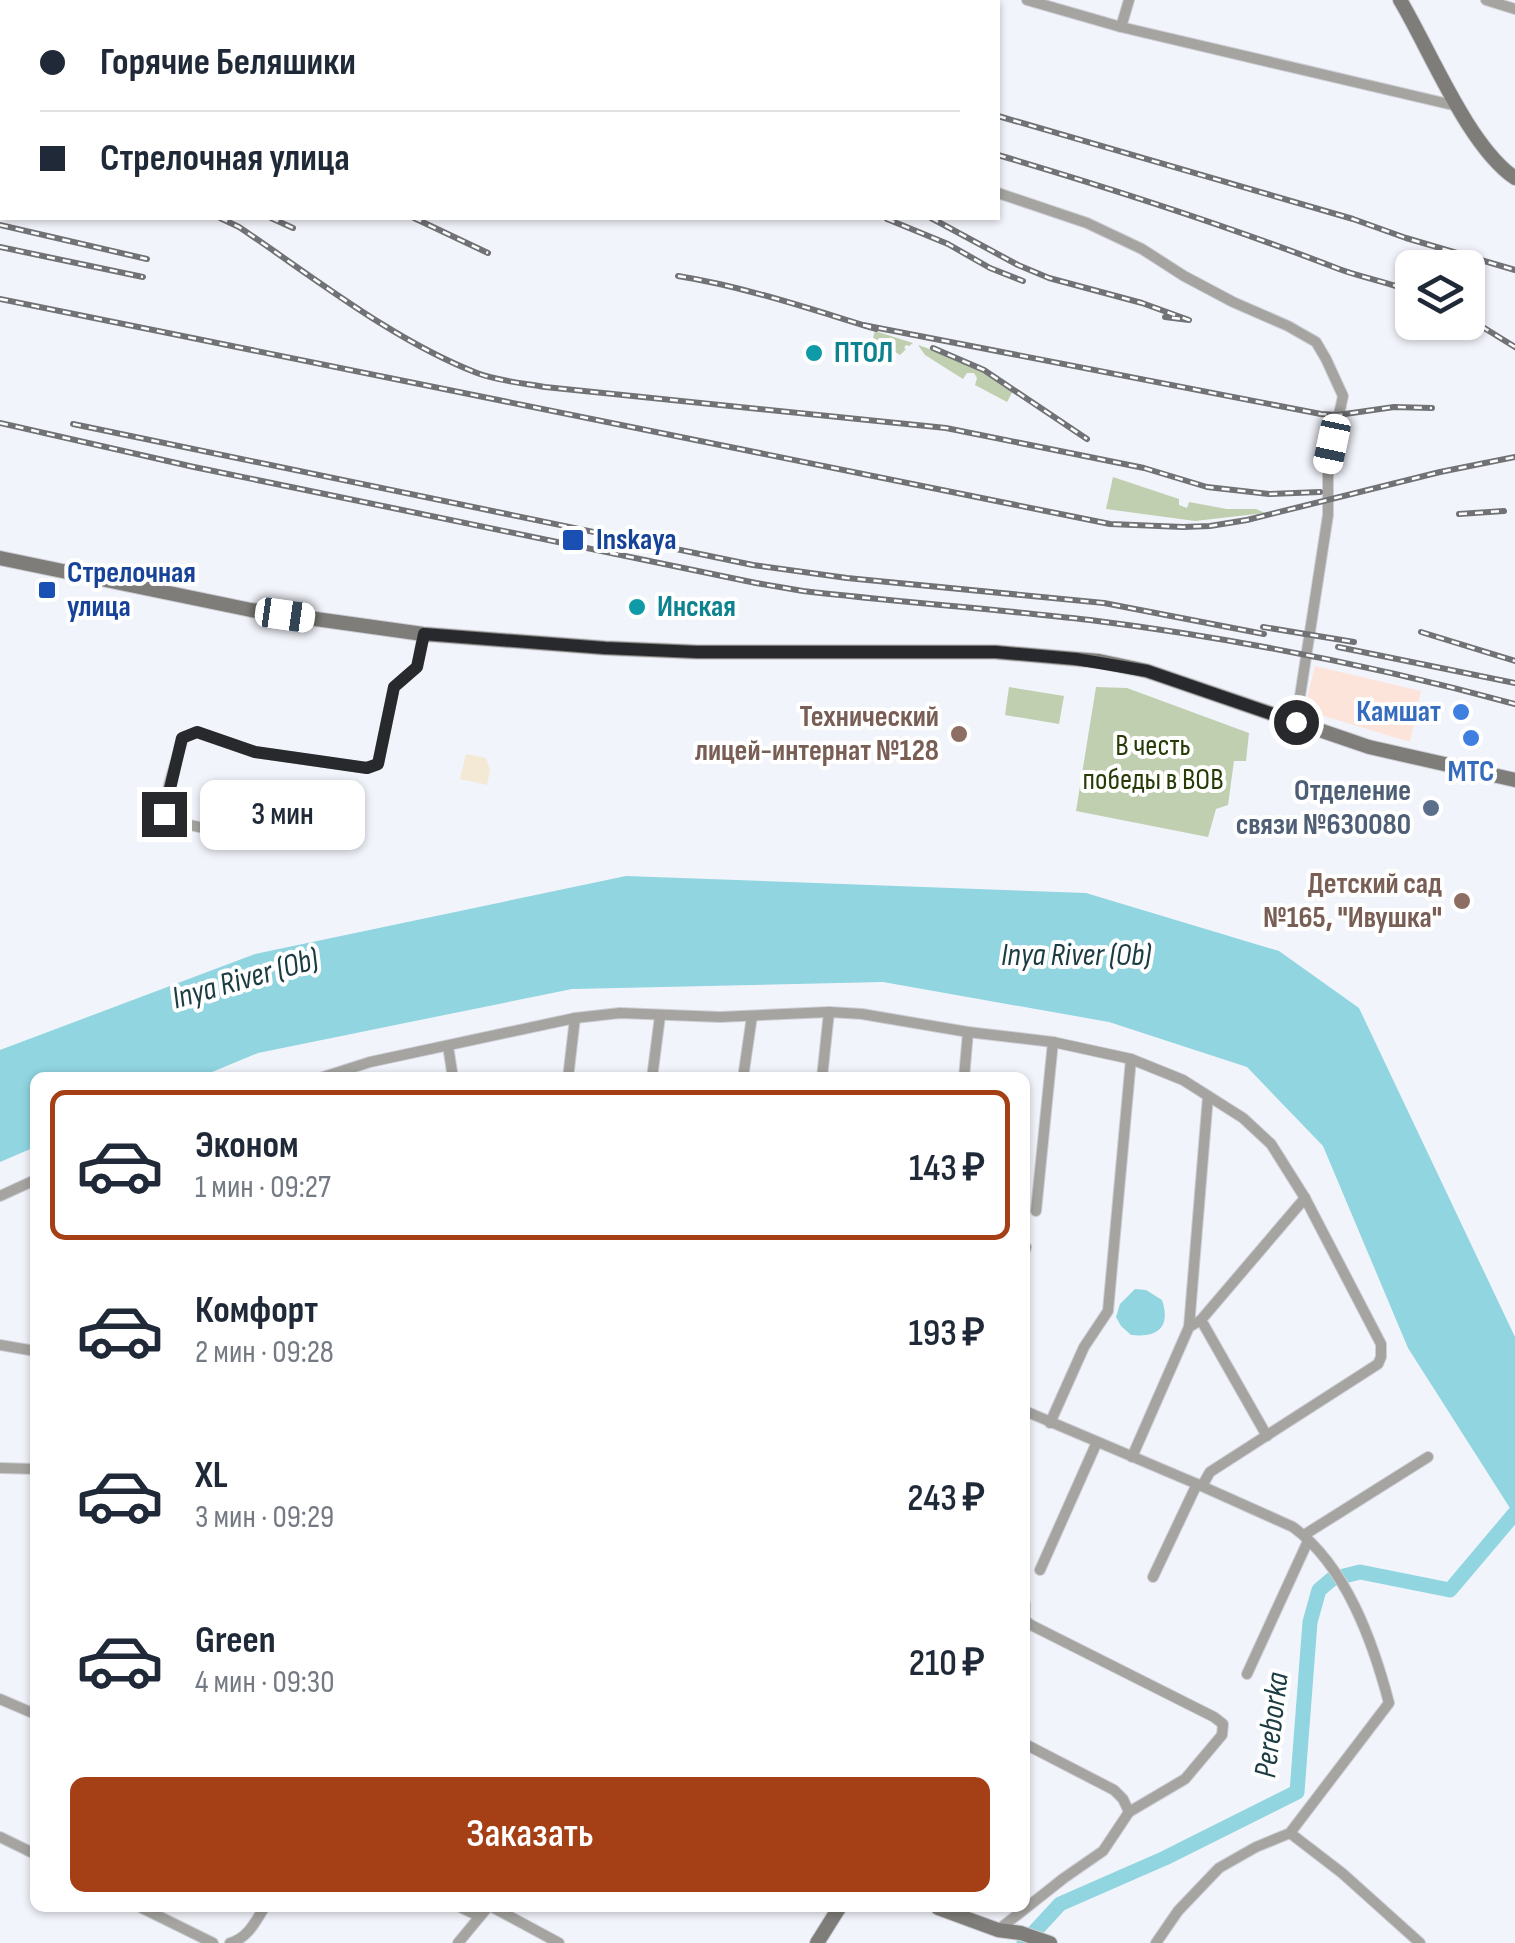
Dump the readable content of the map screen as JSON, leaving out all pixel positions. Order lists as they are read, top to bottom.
{
  "water": ["Inya River (Ob)", "Pereborka"],
  "parks": ["В честь победы в ВОВ"],
  "places": {
    "other": [
      "ПТОЛ",
      "Инская",
      "Камшат",
      "Технический лицей-интернат №128",
      "МТС",
      "Отделение связи №630080",
      "Детский сад №165, \"Ивушка\""
    ],
    "transit": ["Inskaya", "Стрелочная улица"]
  },
  "page": {
    "banner": ["Горячие Беляшики", "Стрелочная улица"],
    "bubble": "3 мин",
    "list": [
      {
        "name": "Эконом",
        "note": "1 мин · 09:27",
        "value": "143 ₽"
      },
      {
        "name": "Комфорт",
        "note": "2 мин · 09:28",
        "value": "193 ₽"
      },
      {
        "name": "XL",
        "note": "3 мин · 09:29",
        "value": "243 ₽"
      },
      {
        "name": "Green",
        "note": "4 мин · 09:30",
        "value": "210 ₽"
      }
    ],
    "buttons": "Заказать"
  }
}
